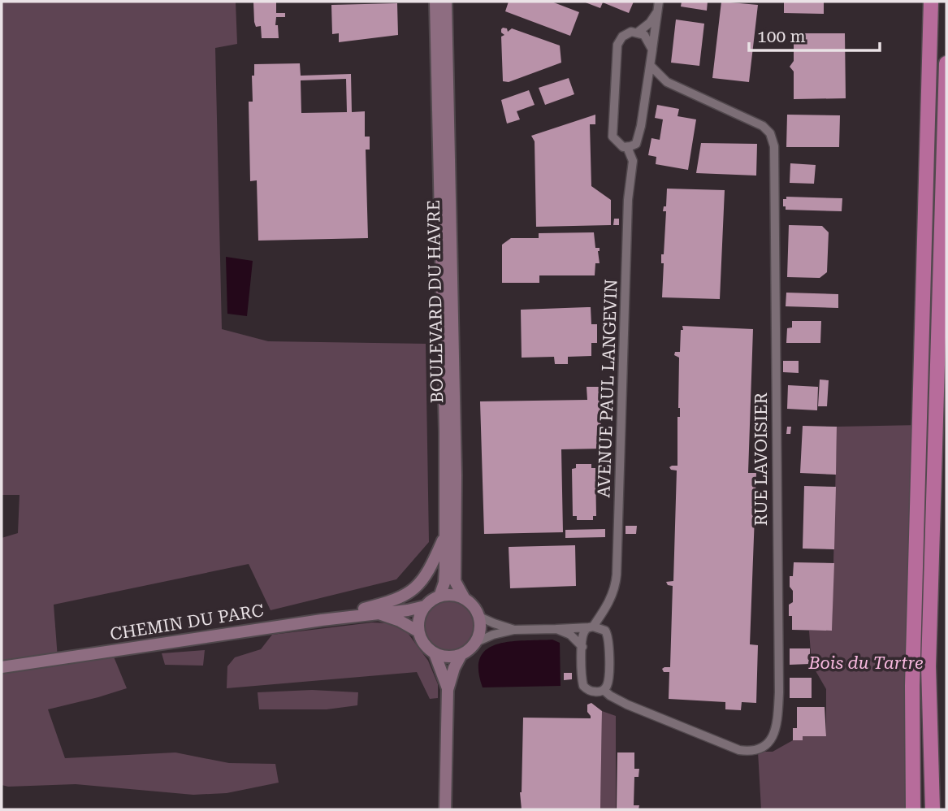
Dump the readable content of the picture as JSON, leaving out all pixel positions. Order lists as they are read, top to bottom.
{
  "streets": {
    "main road": ["BOULEVARD DU HAVRE", "CHEMIN DU PARC"],
    "street": ["AVENUE PAUL LANGEVIN", "RUE LAVOISIER"]
  },
  "crossings": [
    ["BOULEVARD DU HAVRE", "CHEMIN DU PARC"],
    ["AVENUE PAUL LANGEVIN", "RUE LAVOISIER"]
  ],
  "parks": ["Bois du Tartre"],
  "scale_bar": "100 m"
}
